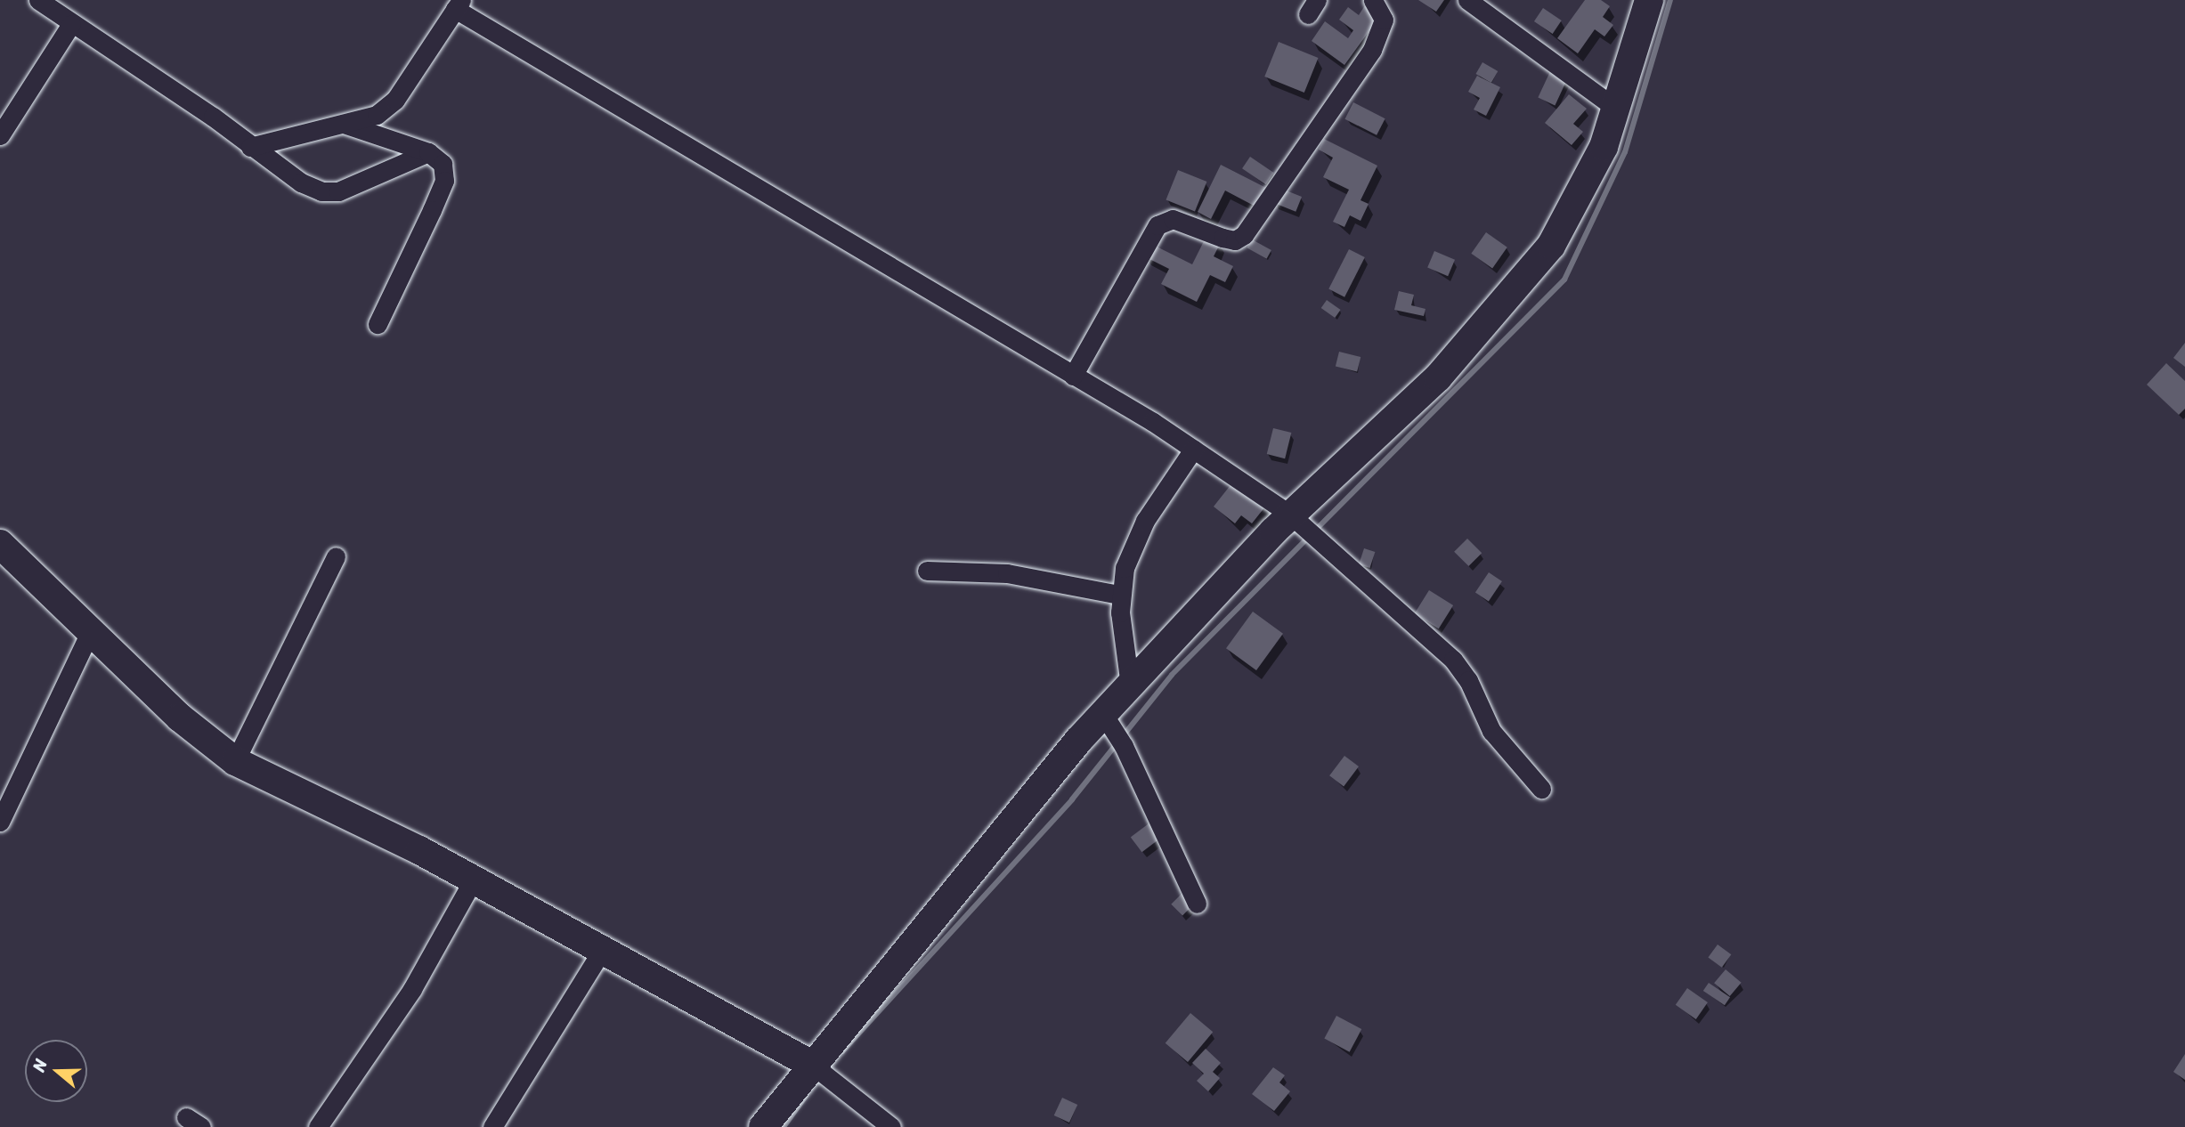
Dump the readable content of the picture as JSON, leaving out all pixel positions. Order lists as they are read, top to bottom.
{
  "north": "left"
}
